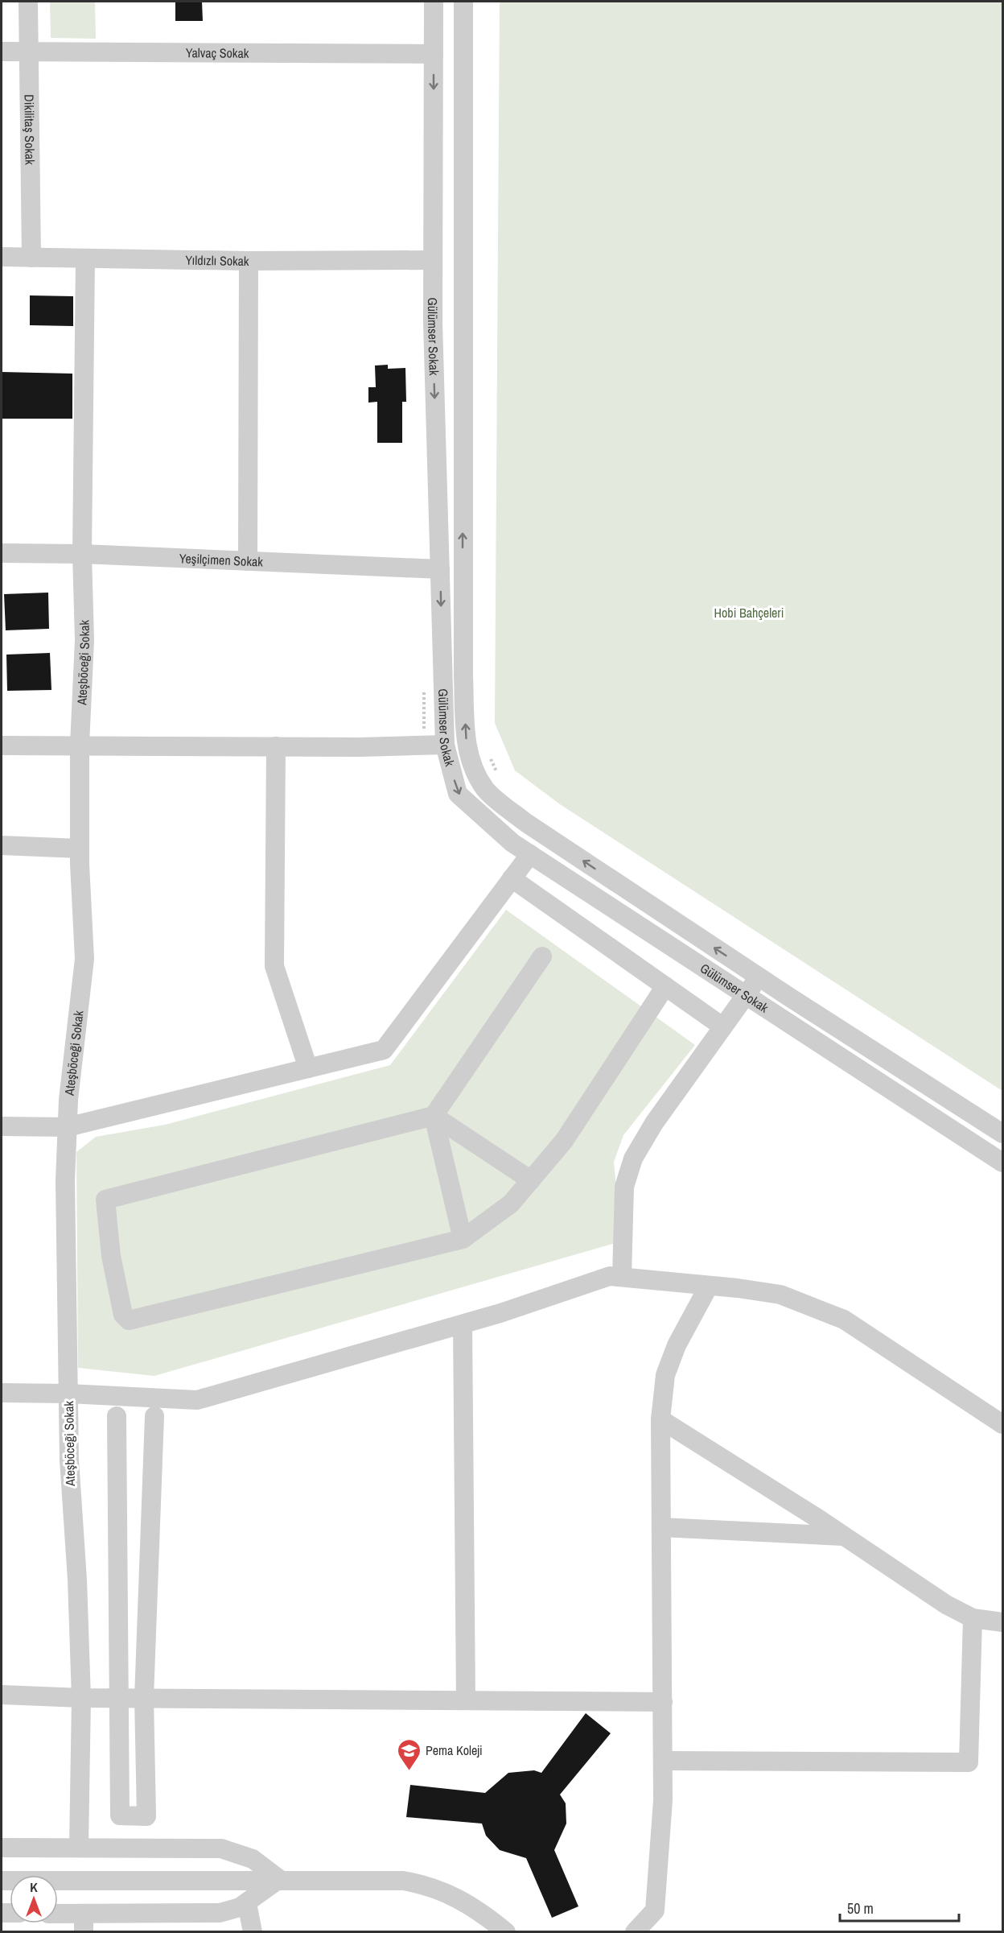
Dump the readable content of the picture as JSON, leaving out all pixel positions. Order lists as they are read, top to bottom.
{
  "streets": {
    "street": [
      "Yalvaç Sokak",
      "Dikilitaş Sokak",
      "Yıldızlı Sokak",
      "Gülümser Sokak",
      "Yeşilçimen Sokak",
      "Ateşböceği Sokak"
    ]
  },
  "crossings": [
    ["Yalvaç Sokak", "Dikilitaş Sokak"],
    ["Yalvaç Sokak", "Gülümser Sokak"],
    ["Dikilitaş Sokak", "Yıldızlı Sokak"],
    ["Yıldızlı Sokak", "Gülümser Sokak"],
    ["Yıldızlı Sokak", "Ateşböceği Sokak"],
    ["Gülümser Sokak", "Yeşilçimen Sokak"],
    ["Yeşilçimen Sokak", "Ateşböceği Sokak"]
  ],
  "one_way": ["Gülümser Sokak"],
  "parks": ["Hobi Bahçeleri"],
  "places": {
    "school or university": ["Pema Koleji"]
  },
  "scale_bar": "50 m",
  "north": "top"
}
